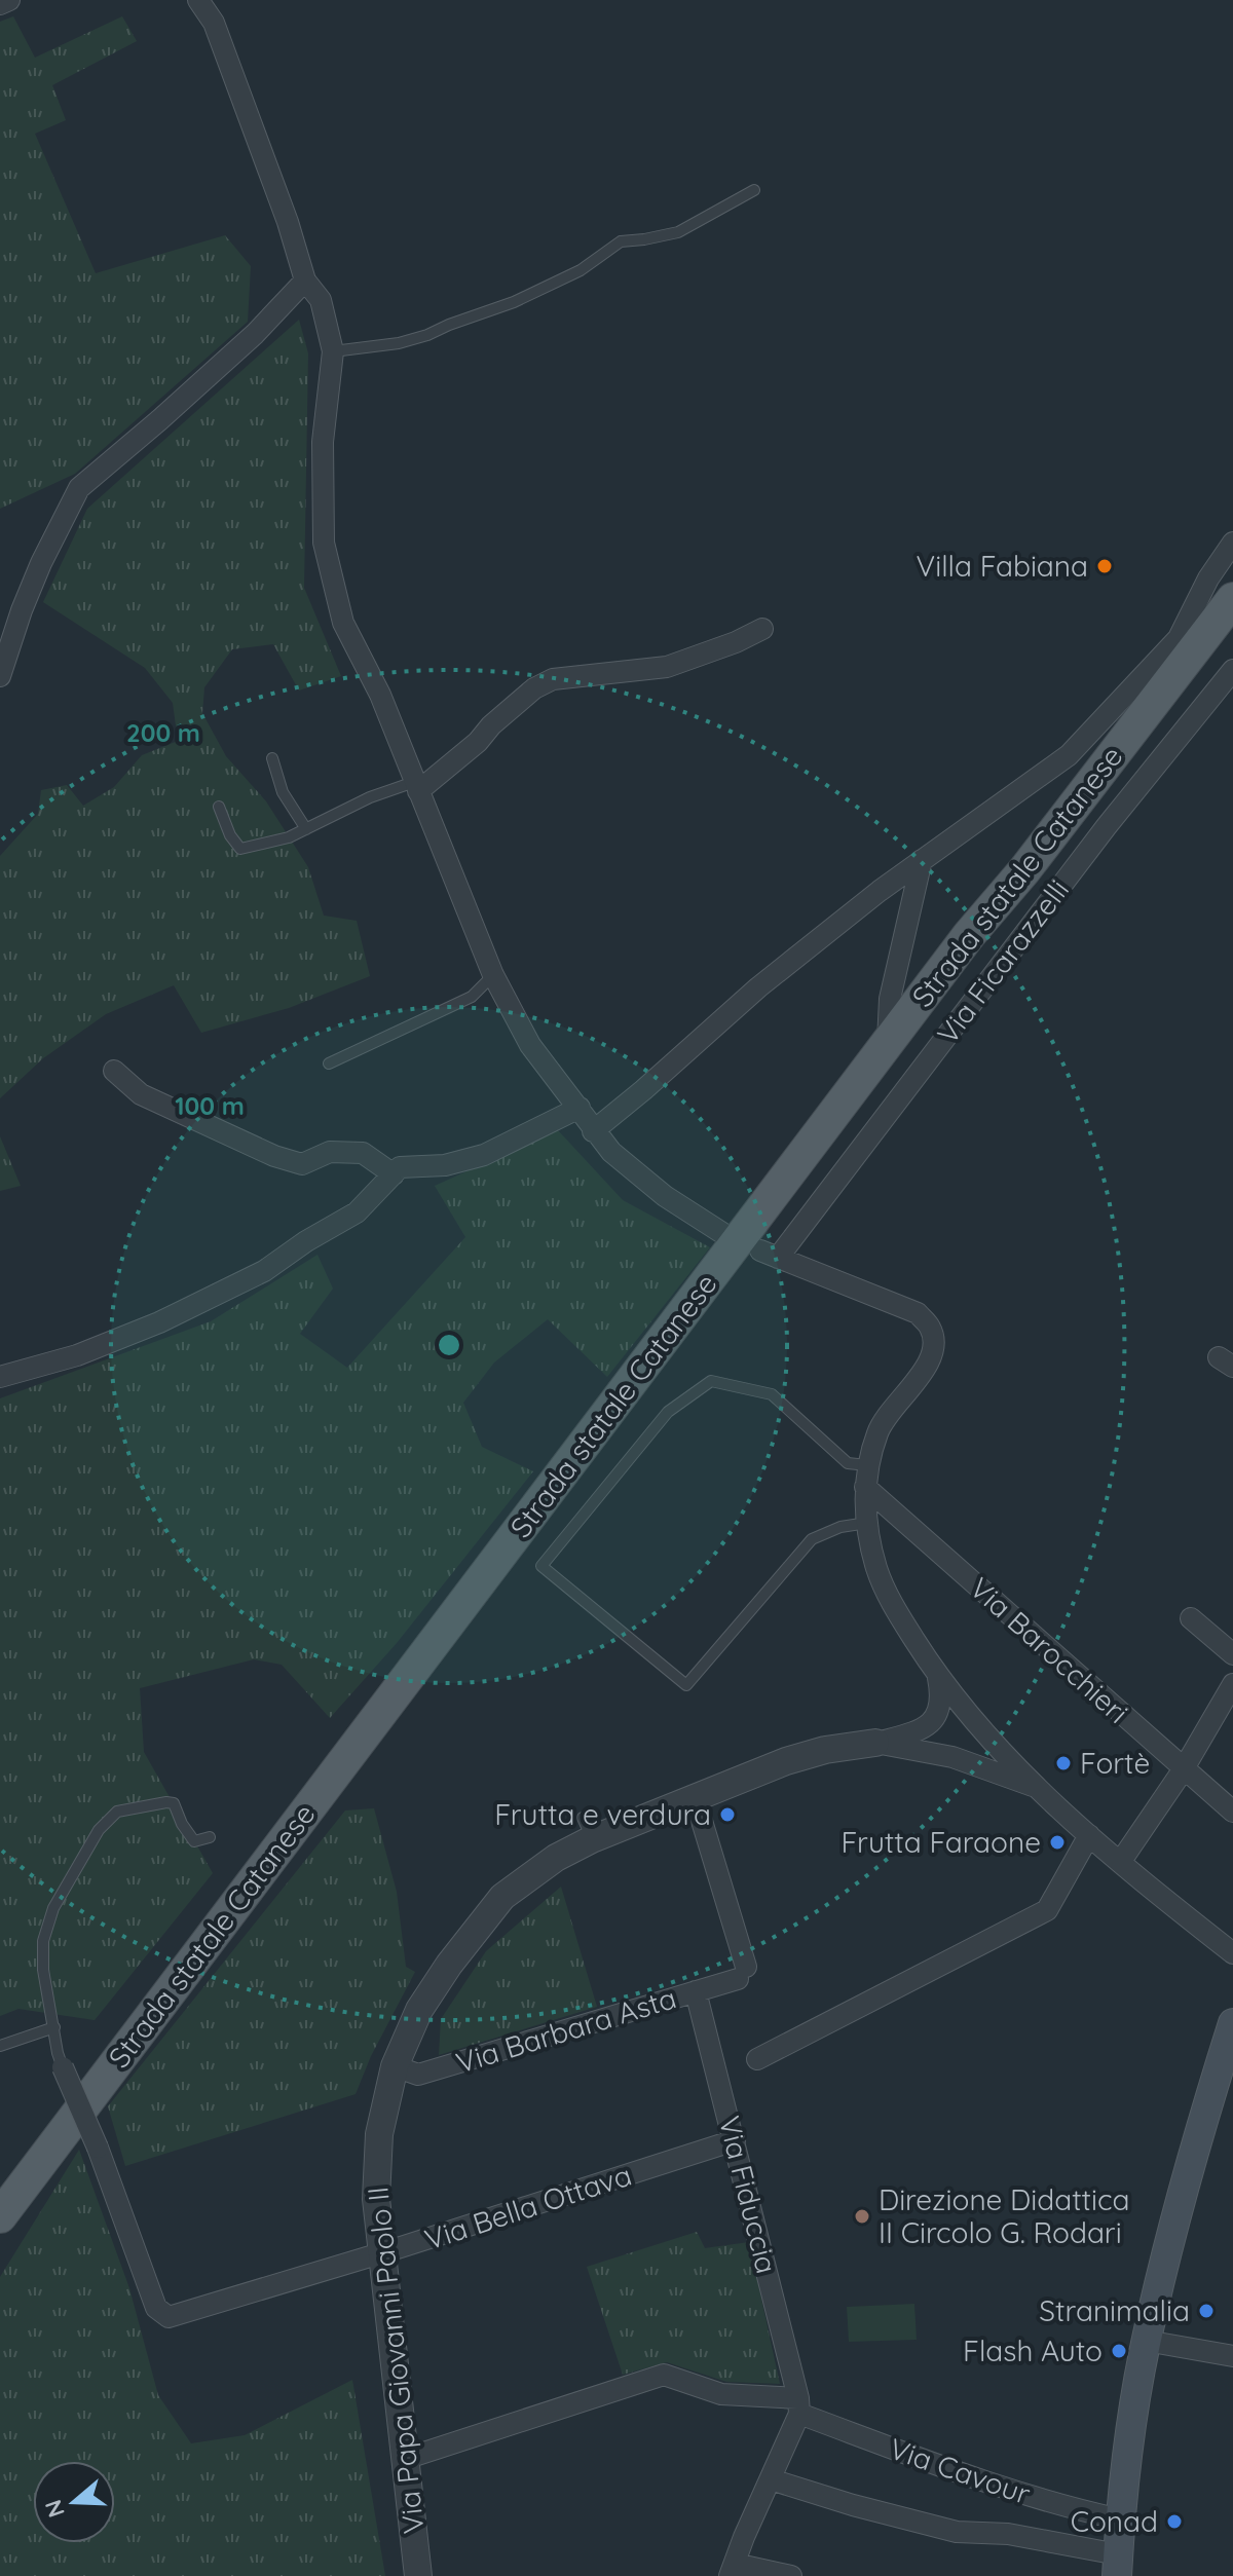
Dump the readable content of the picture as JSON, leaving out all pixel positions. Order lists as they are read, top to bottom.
{
  "streets": {
    "main road": ["Strada statale Catanese"],
    "street": [
      "Via Ficarazzelli",
      "Via Barocchieri",
      "Via Barbara Asta",
      "Via Fiduccia",
      "Via Bella Ottava",
      "Via Papa Giovanni Paolo II",
      "Via Cavour"
    ]
  },
  "crossings": [
    ["Via Barbara Asta", "Via Fiduccia"],
    ["Via Barbara Asta", "Via Papa Giovanni Paolo II"],
    ["Via Fiduccia", "Via Bella Ottava"],
    ["Via Fiduccia", "Via Cavour"],
    ["Via Bella Ottava", "Via Papa Giovanni Paolo II"],
    ["Via Papa Giovanni Paolo II", "Via Cavour"]
  ],
  "places": [
    "Villa Fabiana",
    "Fortè",
    "Frutta e verdura",
    "Frutta Faraone",
    "Direzione Didattica II Circolo G. Rodari",
    "Stranimalia",
    "Flash Auto",
    "Conad"
  ],
  "north": "left",
  "rings": ["200 m", "100 m"]
}
